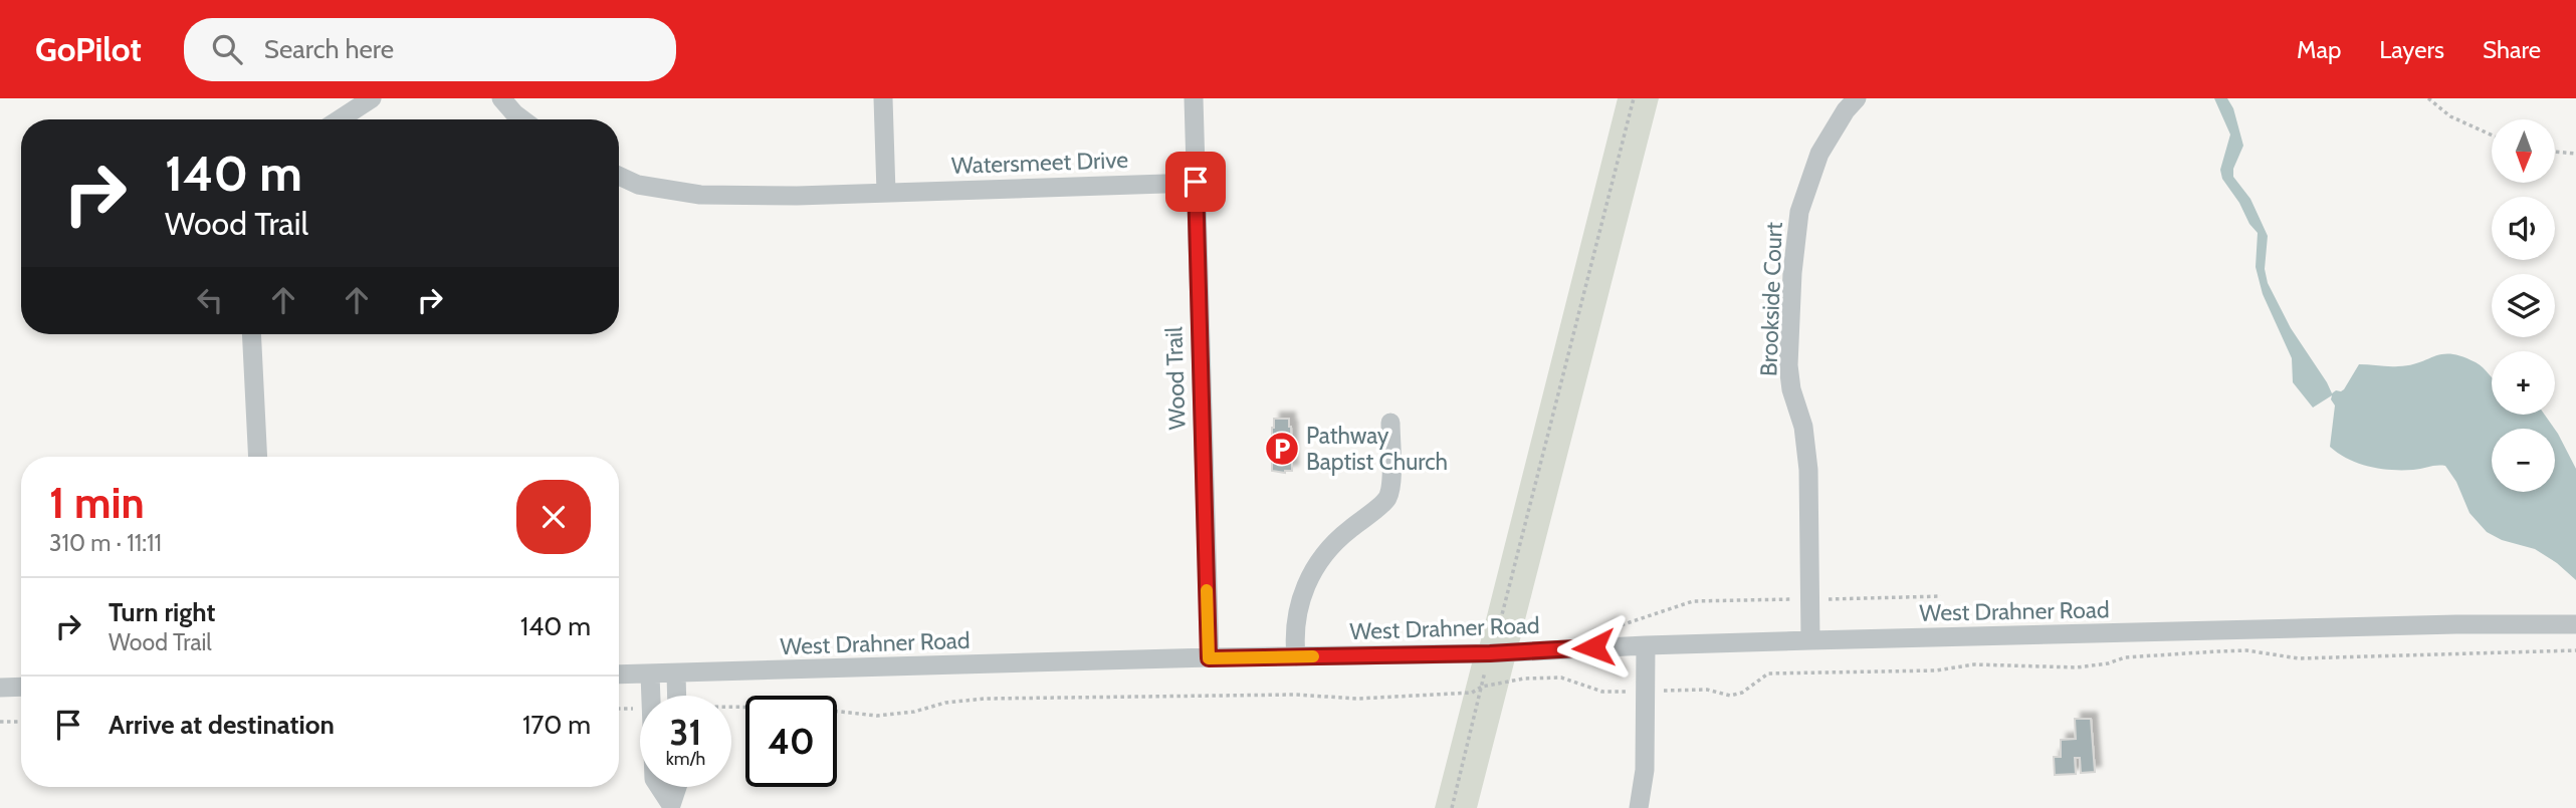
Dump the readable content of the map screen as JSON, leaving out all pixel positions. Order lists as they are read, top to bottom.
{
  "streets": {
    "street": [
      "Watersmeet Drive",
      "Brookside Court",
      "Wood Trail",
      "West Drahner Road"
    ]
  },
  "crossings": [
    ["Watersmeet Drive", "Wood Trail"],
    ["Brookside Court", "West Drahner Road"],
    ["Wood Trail", "West Drahner Road"]
  ],
  "places": {
    "parking": ["Pathway Baptist Church"]
  },
  "north": "bottom",
  "page": {
    "header": "GoPilot",
    "search": "Search here",
    "nav": ["Map", "Layers", "Share"],
    "map_buttons": ["+", "−"],
    "turn": ["140 m", "Wood Trail"],
    "heading": ["1 min", "310 m · 11:11"],
    "list": [
      {
        "name": "Turn right",
        "note": "Wood Trail",
        "value": "140 m"
      },
      {
        "name": "Arrive at destination",
        "value": "170 m"
      }
    ],
    "speed": "31 km/h",
    "limit": "40"
  }
}
